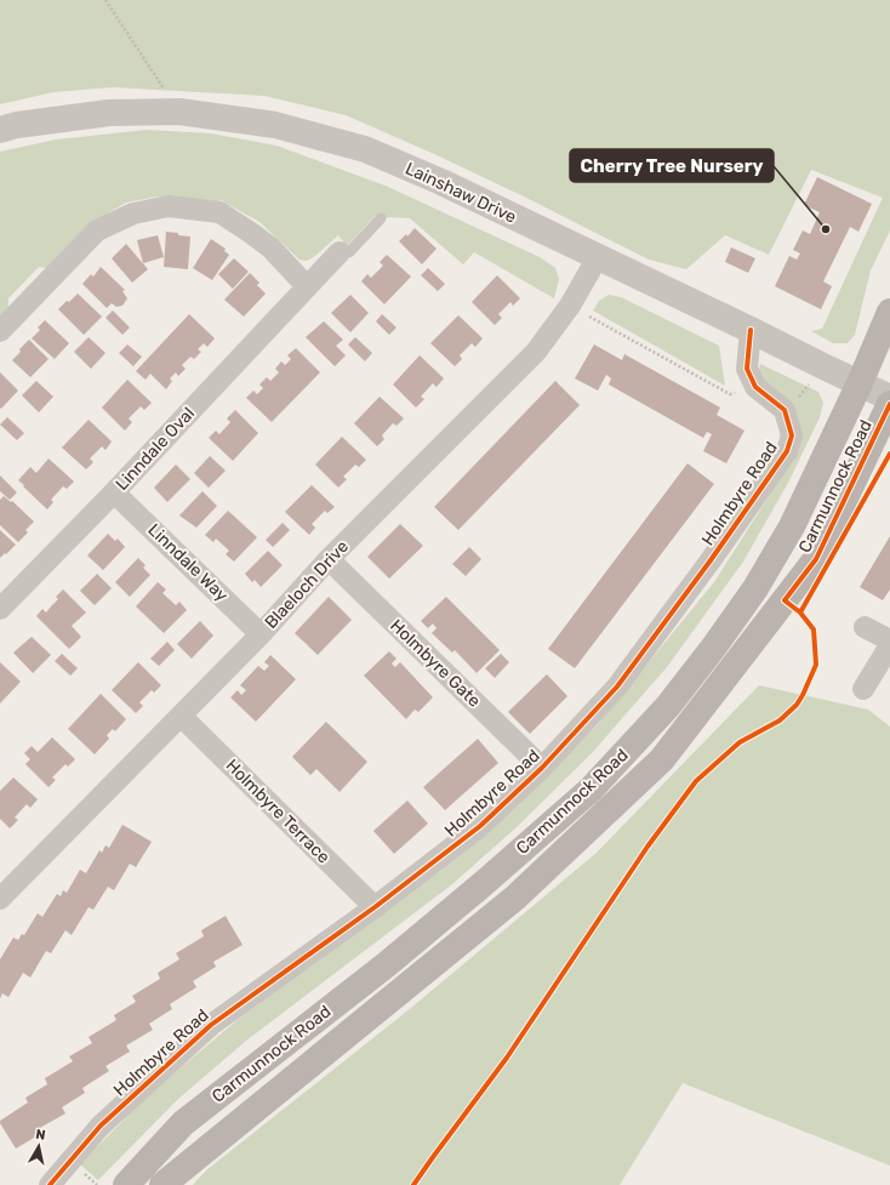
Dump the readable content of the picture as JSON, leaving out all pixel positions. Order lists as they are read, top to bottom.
{
  "streets": {
    "main road": ["Carmunnock Road"],
    "street": [
      "Lainshaw Drive",
      "Linndale Oval",
      "Holmbyre Road",
      "Linndale Way",
      "Blaeloch Drive",
      "Holmbyre Gate",
      "Holmbyre Terrace"
    ]
  },
  "crossings": [
    ["Lainshaw Drive", "Carmunnock Road"],
    ["Lainshaw Drive", "Blaeloch Drive"],
    ["Linndale Oval", "Linndale Way"],
    ["Holmbyre Road", "Holmbyre Gate"],
    ["Holmbyre Road", "Holmbyre Terrace"],
    ["Linndale Way", "Blaeloch Drive"],
    ["Blaeloch Drive", "Holmbyre Gate"],
    ["Blaeloch Drive", "Holmbyre Terrace"]
  ],
  "places": ["Cherry Tree Nursery"],
  "north": "top"
}
